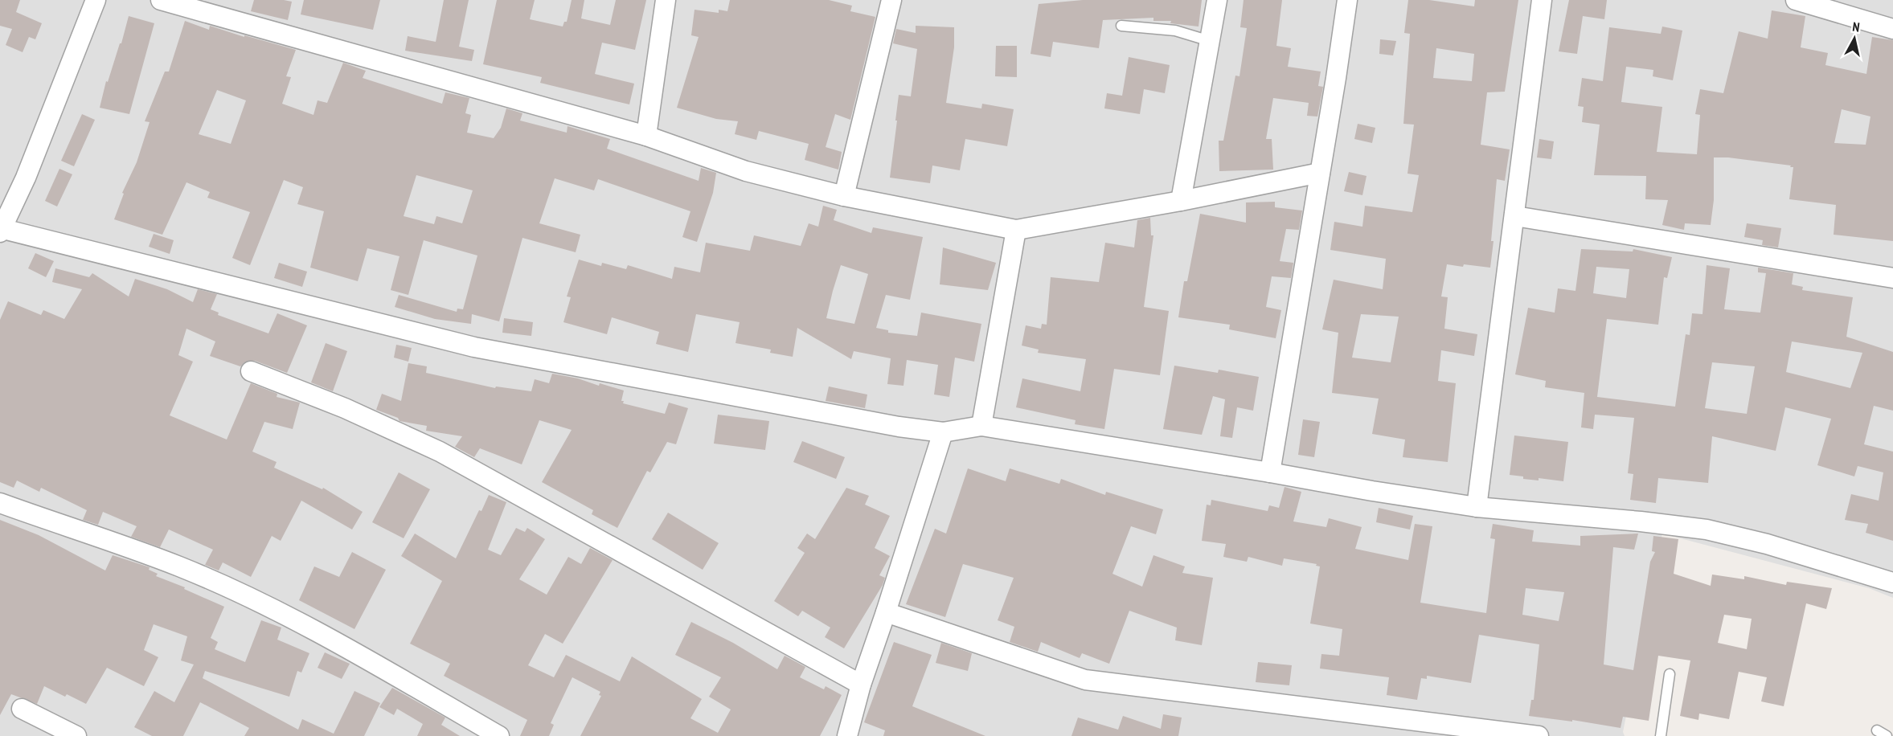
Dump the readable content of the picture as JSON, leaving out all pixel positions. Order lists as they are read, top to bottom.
{
  "north": "top"
}
